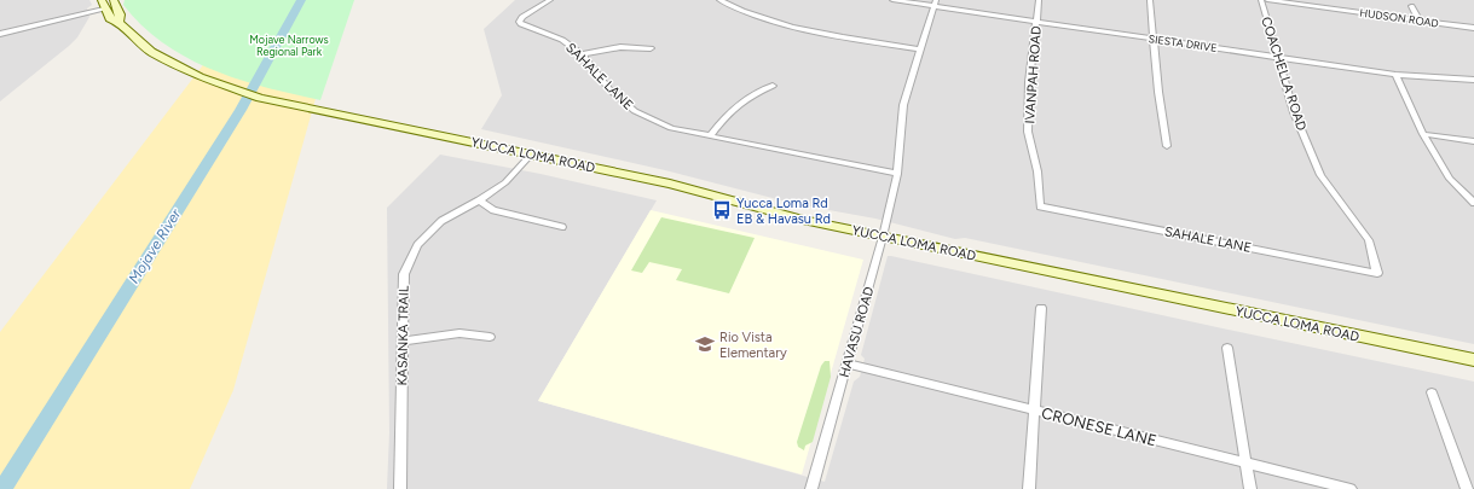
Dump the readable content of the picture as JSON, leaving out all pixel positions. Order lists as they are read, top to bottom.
{
  "streets": {
    "main road": ["YUCCA LOMA ROAD"],
    "street": [
      "HUDSON ROAD",
      "SIESTA DRIVE",
      "COACHELLA ROAD",
      "IVANPAH ROAD",
      "SAHALE LANE",
      "HAVASU ROAD",
      "KASANKA TRAIL",
      "CRONESE LANE"
    ]
  },
  "crossings": [
    ["SIESTA DRIVE", "COACHELLA ROAD"],
    ["SIESTA DRIVE", "IVANPAH ROAD"],
    ["SIESTA DRIVE", "HAVASU ROAD"],
    ["COACHELLA ROAD", "SAHALE LANE"],
    ["IVANPAH ROAD", "SAHALE LANE"],
    ["SAHALE LANE", "HAVASU ROAD"],
    ["YUCCA LOMA ROAD", "HAVASU ROAD"],
    ["YUCCA LOMA ROAD", "KASANKA TRAIL"],
    ["HAVASU ROAD", "CRONESE LANE"]
  ],
  "water": ["Mojave River"],
  "parks": ["Mojave Narrows Regional Park"],
  "places": {
    "bus stop": ["Yucca Loma Rd EB & Havasu Rd"],
    "school or university": ["Rio Vista Elementary"]
  }
}
